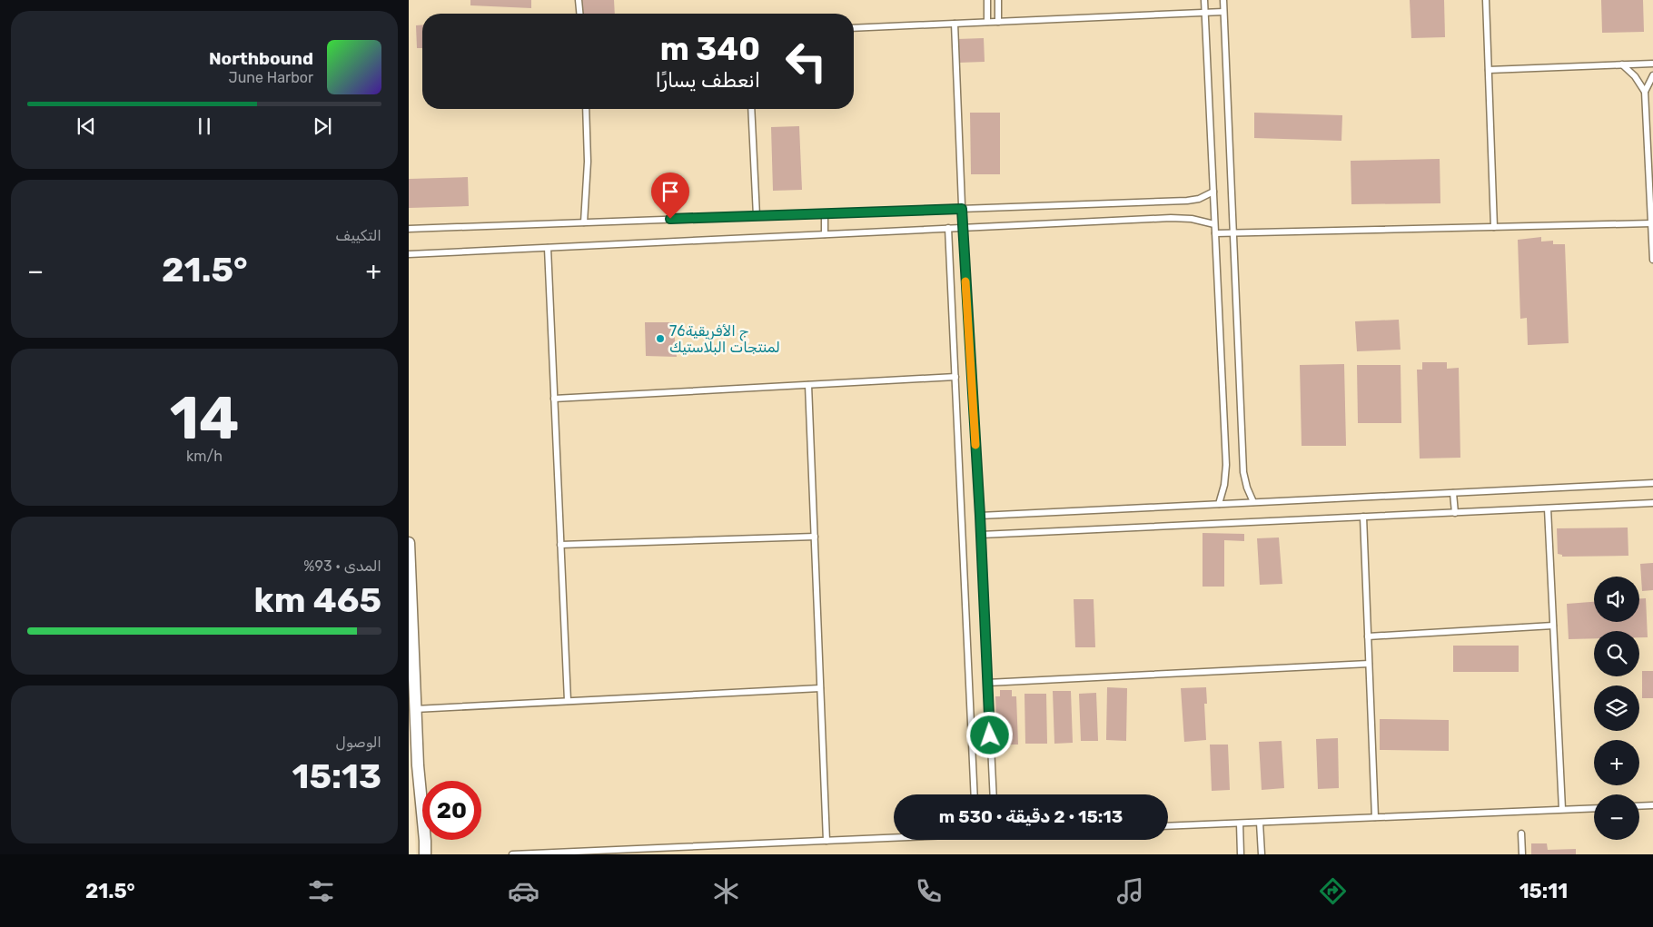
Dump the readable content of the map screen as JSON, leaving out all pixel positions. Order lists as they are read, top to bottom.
{
  "places": ["76ج الأفريقية لمنتجات البلاستيك"],
  "page": {
    "turn": ["340 m", "انعطف يسارًا"],
    "song": ["Northbound", "June Harbor"],
    "tile": [
      "التكييف",
      ["14", "km/h"],
      ["المدى · 93%", "465 km"],
      ["الوصول", "15:13"]
    ],
    "heat": ["−", "21.5°", "+"],
    "map_buttons": ["+", "−"],
    "limit": "20",
    "trip": "15:13 · 2 دقيقة · 530 m",
    "tabs": ["15:11", "21.5°"]
  }
}
